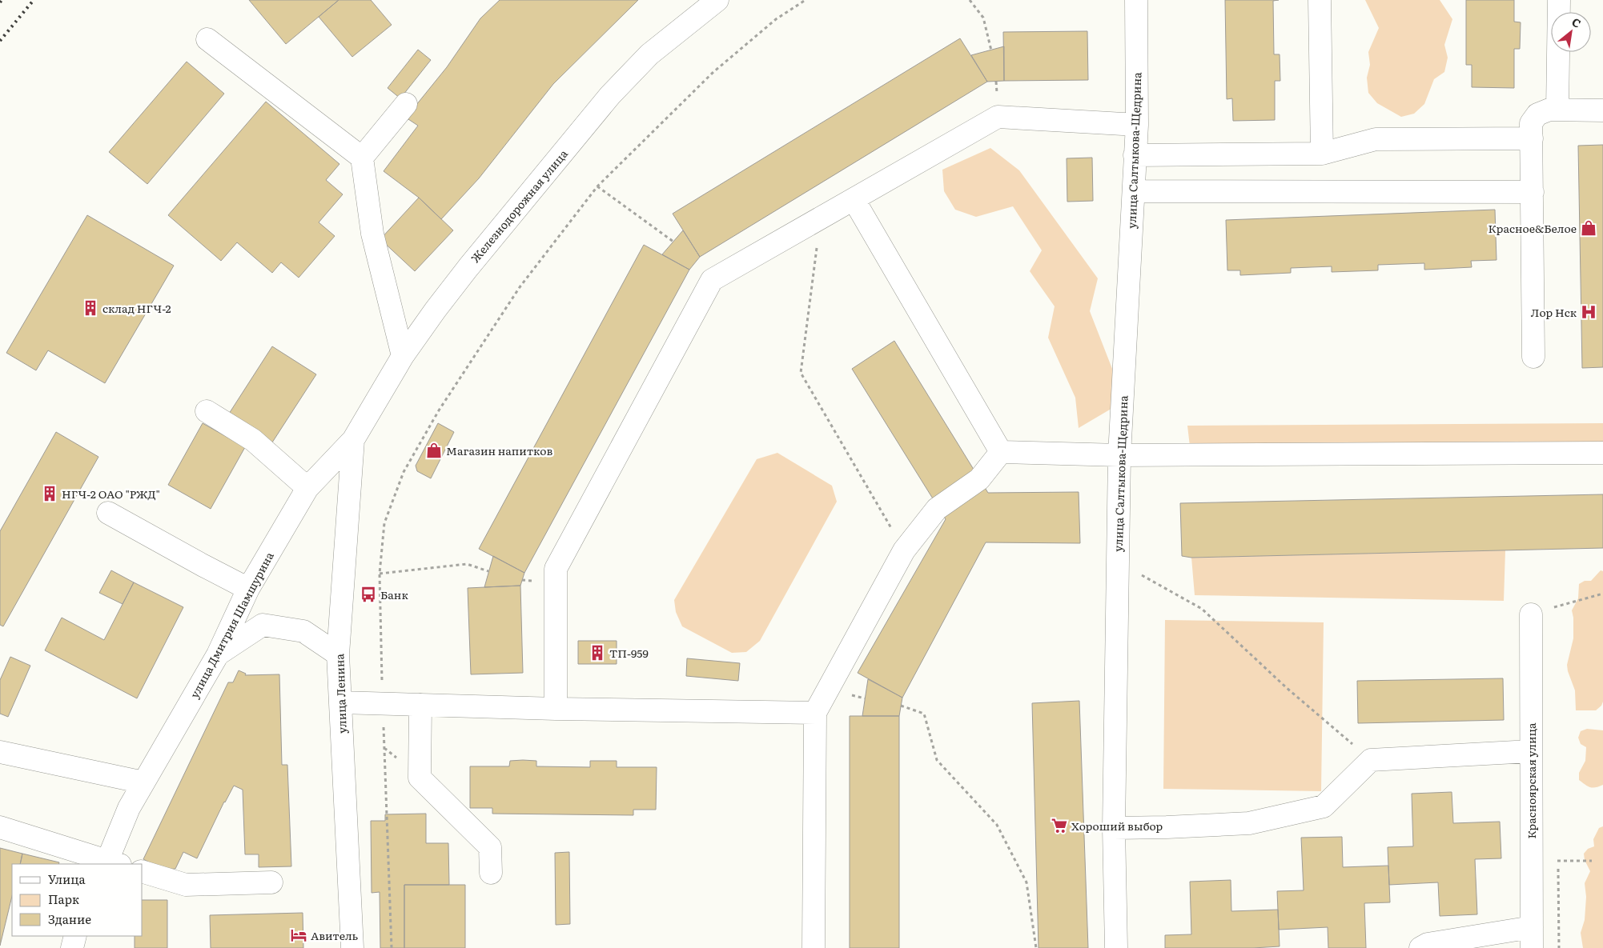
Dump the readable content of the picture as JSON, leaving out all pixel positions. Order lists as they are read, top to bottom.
{
  "streets": {
    "street": [
      "улица Салтыкова-Щедрина",
      "Железнодорожная улица",
      "улица Дмитрия Шамшурина",
      "улица Ленина",
      "Красноярская улица"
    ]
  },
  "crossings": [
    ["Железнодорожная улица", "улица Дмитрия Шамшурина"],
    ["Железнодорожная улица", "улица Ленина"],
    ["улица Дмитрия Шамшурина", "улица Ленина"]
  ],
  "places": {
    "shop": ["Красное&Белое", "Магазин напитков"],
    "building": ["склад НГЧ-2", "НГЧ-2 ОАО \"РЖД\"", "ТП-959"],
    "hospital": ["Лор Нск"],
    "bus stop": ["Банк"],
    "supermarket": ["Хороший выбор"],
    "hotel": ["Авитель"]
  },
  "legend": ["Улица", "Парк", "Здание"],
  "north": "top right"
}
